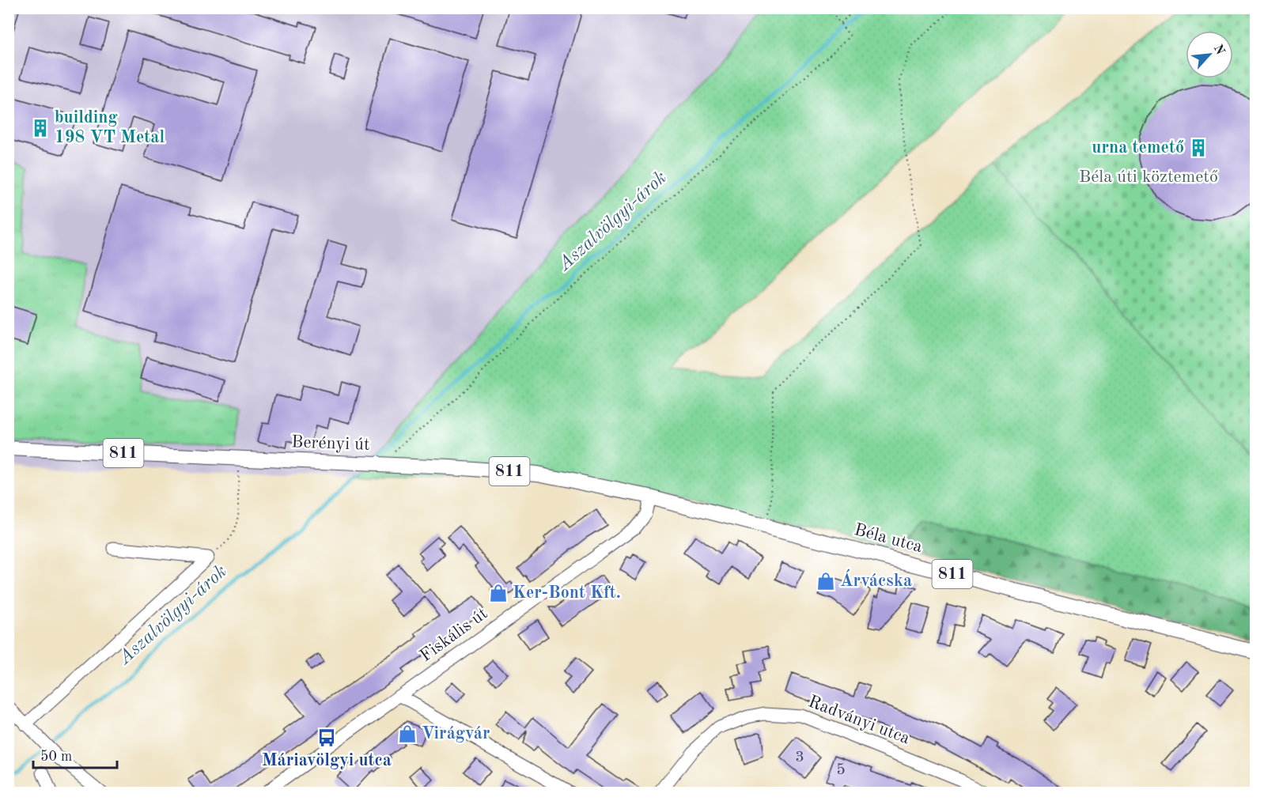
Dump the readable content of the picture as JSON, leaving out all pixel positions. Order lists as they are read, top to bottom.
{
  "streets": {
    "main road": ["Berényi út", "811", "Béla utca"],
    "street": ["Fiskális út", "Radványi utca"]
  },
  "crossings": [
    ["Berényi út", "Béla utca"],
    ["Berényi út", "Fiskális út"],
    ["Béla utca", "Fiskális út"]
  ],
  "water": ["Aszalvölgyi-árok"],
  "parks": ["Béla úti köztemető"],
  "places": {
    "building": ["building 198 VT Metal", "urna temető"],
    "shop": ["Árvácska", "Ker-Bont Kft.", "Virágvár"],
    "bus stop": ["Máriavölgyi utca"]
  },
  "house_numbers": ["3", "5"],
  "scale_bar": "50 m",
  "north": "top right"
}
